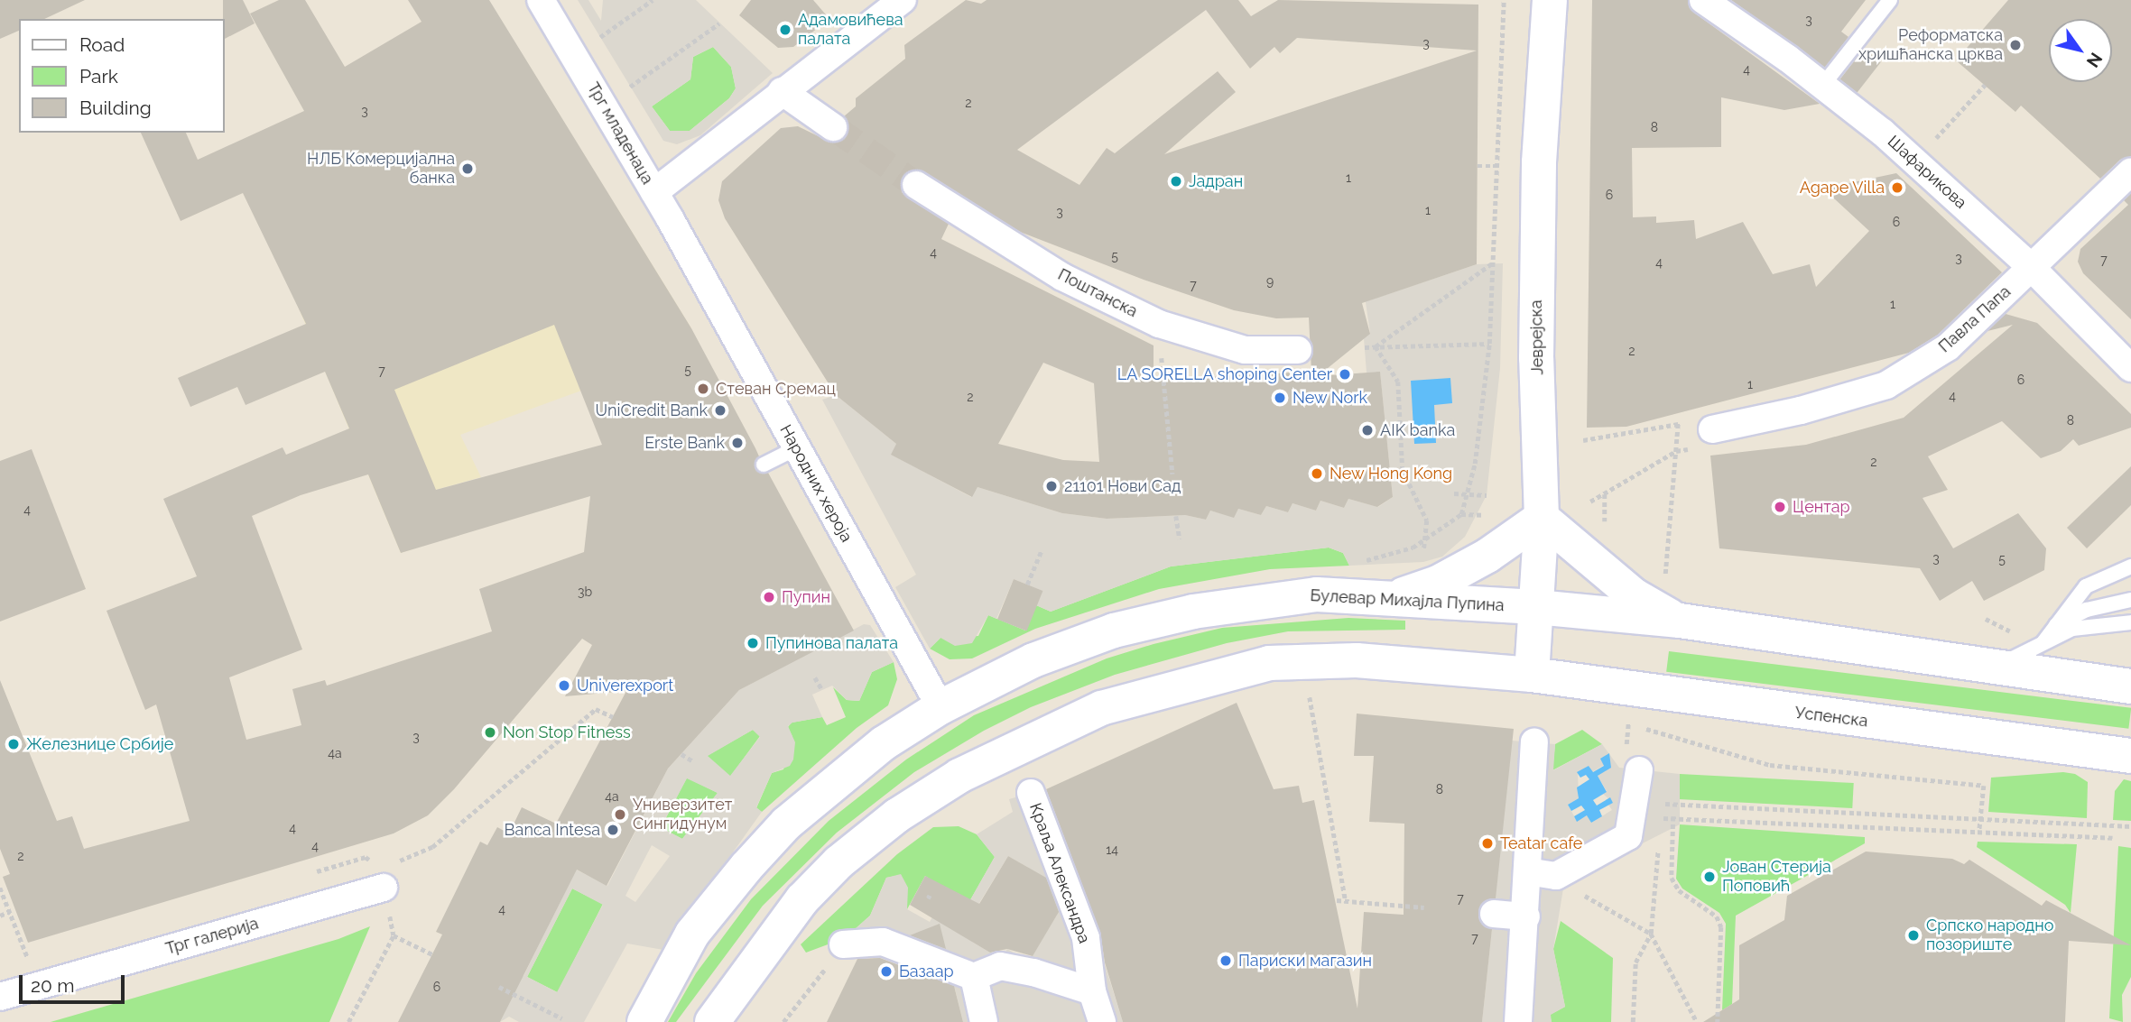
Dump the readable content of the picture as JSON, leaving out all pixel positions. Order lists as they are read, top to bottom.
{
  "streets": {
    "main road": ["Јеврејска", "Булевар Михајла Пупина", "Успенска"],
    "street": [
      "Трг младенаца",
      "Шафарикова",
      "Поштанска",
      "Павла Папа",
      "Народних хероја",
      "Краља Александра",
      "Трг галерија"
    ]
  },
  "crossings": [
    ["Трг младенаца", "Народних хероја"],
    ["Шафарикова", "Павла Папа"],
    ["Јеврејска", "Булевар Михајла Пупина"],
    ["Јеврејска", "Успенска"],
    ["Народних хероја", "Булевар Михајла Пупина"]
  ],
  "places": [
    "Адамовићева палата",
    "Реформатска хришћанска црква",
    "НЛБ Комерцијална банка",
    "Јадран",
    "Agape Villa",
    "LA SORELLA shoping Center",
    "Стеван Сремац",
    "New Nork",
    "UniCredit Bank",
    "AIK banka",
    "Erste Bank",
    "New Hong Kong",
    "21101 Нови Сад",
    "Центар",
    "Пупин",
    "Пупинова палата",
    "Univerexport",
    "Non Stop Fitness",
    "Железнице Србије",
    "Универзитет Сингидунум",
    "Banca Intesa",
    "Teatar cafe",
    "Јован Стерија Поповић",
    "Српско народно позориште",
    "Париски магазин",
    "Базаар"
  ],
  "house_numbers": [
    "3",
    "3",
    "4",
    "2",
    "3",
    "8",
    "1",
    "6",
    "1",
    "3",
    "6",
    "4",
    "5",
    "3",
    "7",
    "4",
    "9",
    "7",
    "1",
    "2",
    "5",
    "7",
    "6",
    "1",
    "4",
    "2",
    "8",
    "2",
    "4",
    "3",
    "5",
    "3b",
    "3",
    "4a",
    "8",
    "4a",
    "4",
    "4",
    "14",
    "2",
    "7",
    "4",
    "7",
    "6"
  ],
  "legend": ["Road", "Park", "Building"],
  "scale_bar": "20 m",
  "north": "bottom right"
}
